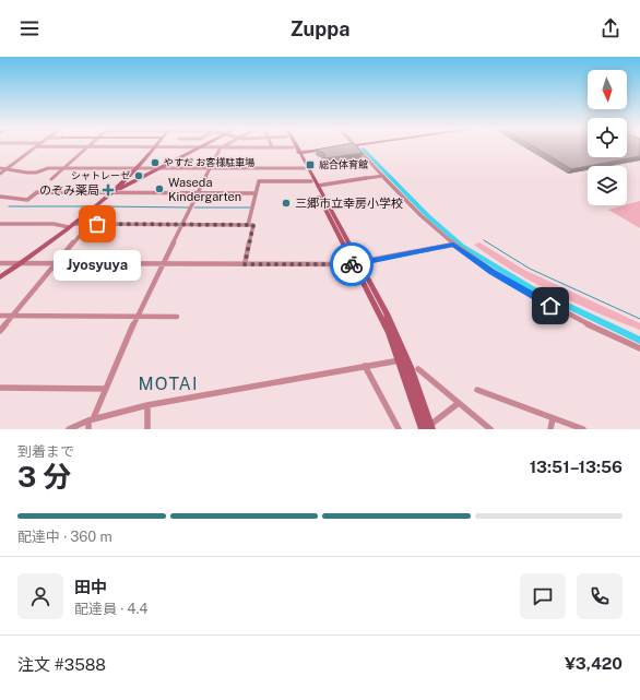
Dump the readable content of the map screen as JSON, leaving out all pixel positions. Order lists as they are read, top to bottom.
{
  "districts": ["MOTAI"],
  "places": {
    "other": [
      "やすだ お客様駐車場",
      "シャトレーゼ",
      "Waseda Kindergarten",
      "三郷市立幸房小学校",
      "Jyosyuya"
    ],
    "transit": ["総合体育館"],
    "health": ["のぞみ薬局"]
  },
  "north": "bottom",
  "page": {
    "header": "Zuppa",
    "bubble": "Jyosyuya",
    "heading": ["3 分", "到着まで", "13:51–13:56"],
    "panel": [
      "田中",
      "配達員 · 4.4",
      "注文 #3588",
      "¥3,420"
    ],
    "bar": "配達中 · 360 m"
  }
}
